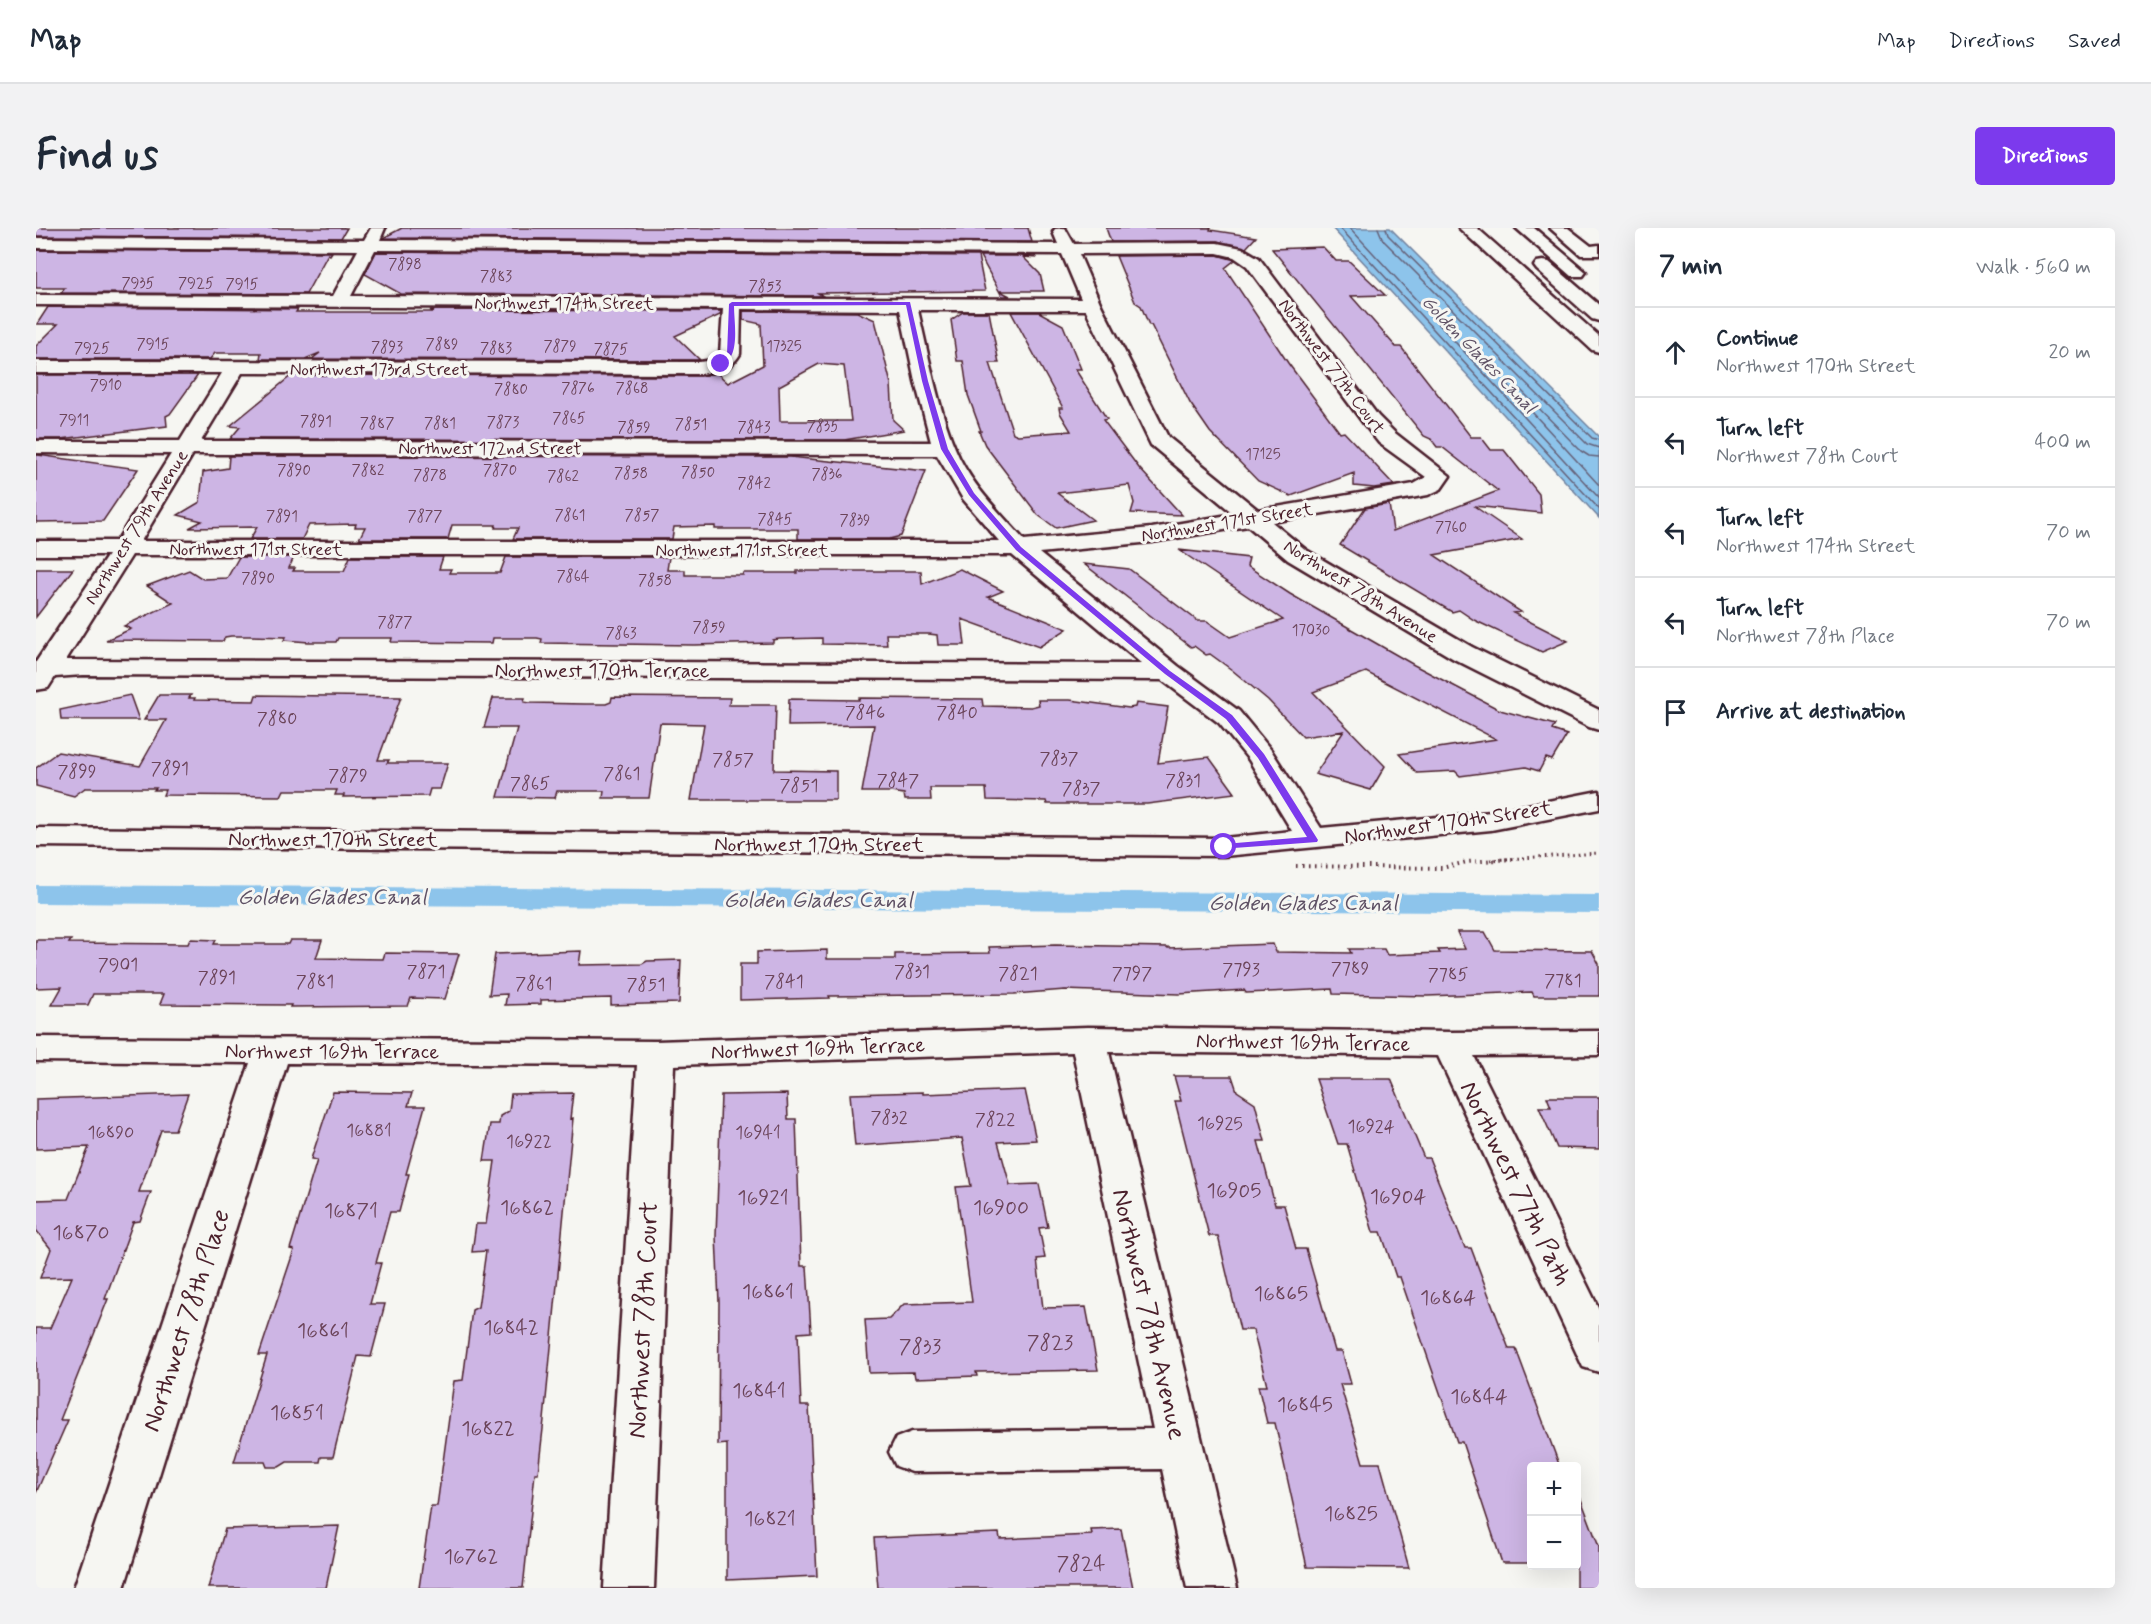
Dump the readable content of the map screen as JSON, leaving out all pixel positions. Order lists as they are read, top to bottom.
{
  "streets": {
    "street": [
      "Northwest 174th Street",
      "Northwest 77th Court",
      "Northwest 173rd Street",
      "Northwest 172nd Street",
      "Northwest 171st Street",
      "Northwest 79th Avenue",
      "Northwest 78th Avenue",
      "Northwest 170th Terrace",
      "Northwest 170th Street",
      "Northwest 169th Terrace",
      "Northwest 77th Path",
      "Northwest 78th Place",
      "Northwest 78th Court"
    ]
  },
  "crossings": [
    ["Northwest 174th Street", "Northwest 173rd Street"],
    ["Northwest 174th Street", "Northwest 78th Avenue"],
    ["Northwest 77th Court", "Northwest 171st Street"],
    ["Northwest 77th Court", "Northwest 78th Avenue"],
    ["Northwest 173rd Street", "Northwest 79th Avenue"],
    ["Northwest 172nd Street", "Northwest 79th Avenue"],
    ["Northwest 171st Street", "Northwest 79th Avenue"],
    ["Northwest 171st Street", "Northwest 78th Avenue"],
    ["Northwest 79th Avenue", "Northwest 170th Terrace"],
    ["Northwest 78th Avenue", "Northwest 169th Terrace"],
    ["Northwest 169th Terrace", "Northwest 77th Path"],
    ["Northwest 169th Terrace", "Northwest 78th Place"],
    ["Northwest 169th Terrace", "Northwest 78th Court"]
  ],
  "water": ["Golden Glades Canal"],
  "house_numbers": [
    "7898",
    "7883",
    "7935",
    "7925",
    "7915",
    "7853",
    "7915",
    "7889",
    "7879",
    "17325",
    "7893",
    "7925",
    "7883",
    "7875",
    "7910",
    "7876",
    "7868",
    "7880",
    "7865",
    "7911",
    "7891",
    "7873",
    "7887",
    "7881",
    "7851",
    "7835",
    "7859",
    "7843",
    "17125",
    "7890",
    "7882",
    "7870",
    "7850",
    "7858",
    "7836",
    "7878",
    "7862",
    "7842",
    "7861",
    "7857",
    "7891",
    "7877",
    "7845",
    "7839",
    "7760",
    "7864",
    "7890",
    "7858",
    "7877",
    "7859",
    "17030",
    "7863",
    "7846",
    "7840",
    "7880",
    "7837",
    "7857",
    "7891",
    "7899",
    "7861",
    "7879",
    "7847",
    "7831",
    "7865",
    "7851",
    "7837",
    "7901",
    "7789",
    "7793",
    "7871",
    "7831",
    "7821",
    "7797",
    "7785",
    "7891",
    "7781",
    "7881",
    "7841",
    "7861",
    "7851",
    "7832",
    "7822",
    "16925",
    "16924",
    "16881",
    "16890",
    "16941",
    "16922",
    "16905",
    "16904",
    "16921",
    "16862",
    "16900",
    "16871",
    "16870",
    "16861",
    "16865",
    "16864",
    "16842",
    "16861",
    "7823",
    "7833",
    "16841",
    "16844",
    "16845",
    "16851",
    "16822",
    "16825",
    "16821",
    "16762",
    "7824"
  ],
  "page": {
    "header": "Map",
    "nav": ["Map", "Directions", "Saved"],
    "buttons": "Directions",
    "title": "Find us",
    "heading": ["7 min", "Walk · 560 m"],
    "list": [
      ["Continue", "Northwest 170th Street", "20 m"],
      ["Turn left", "Northwest 78th Court", "400 m"],
      ["Turn left", "Northwest 174th Street", "70 m"],
      ["Turn left", "Northwest 78th Place", "70 m"],
      "Arrive at destination"
    ],
    "map_buttons": ["+", "−"]
  }
}
